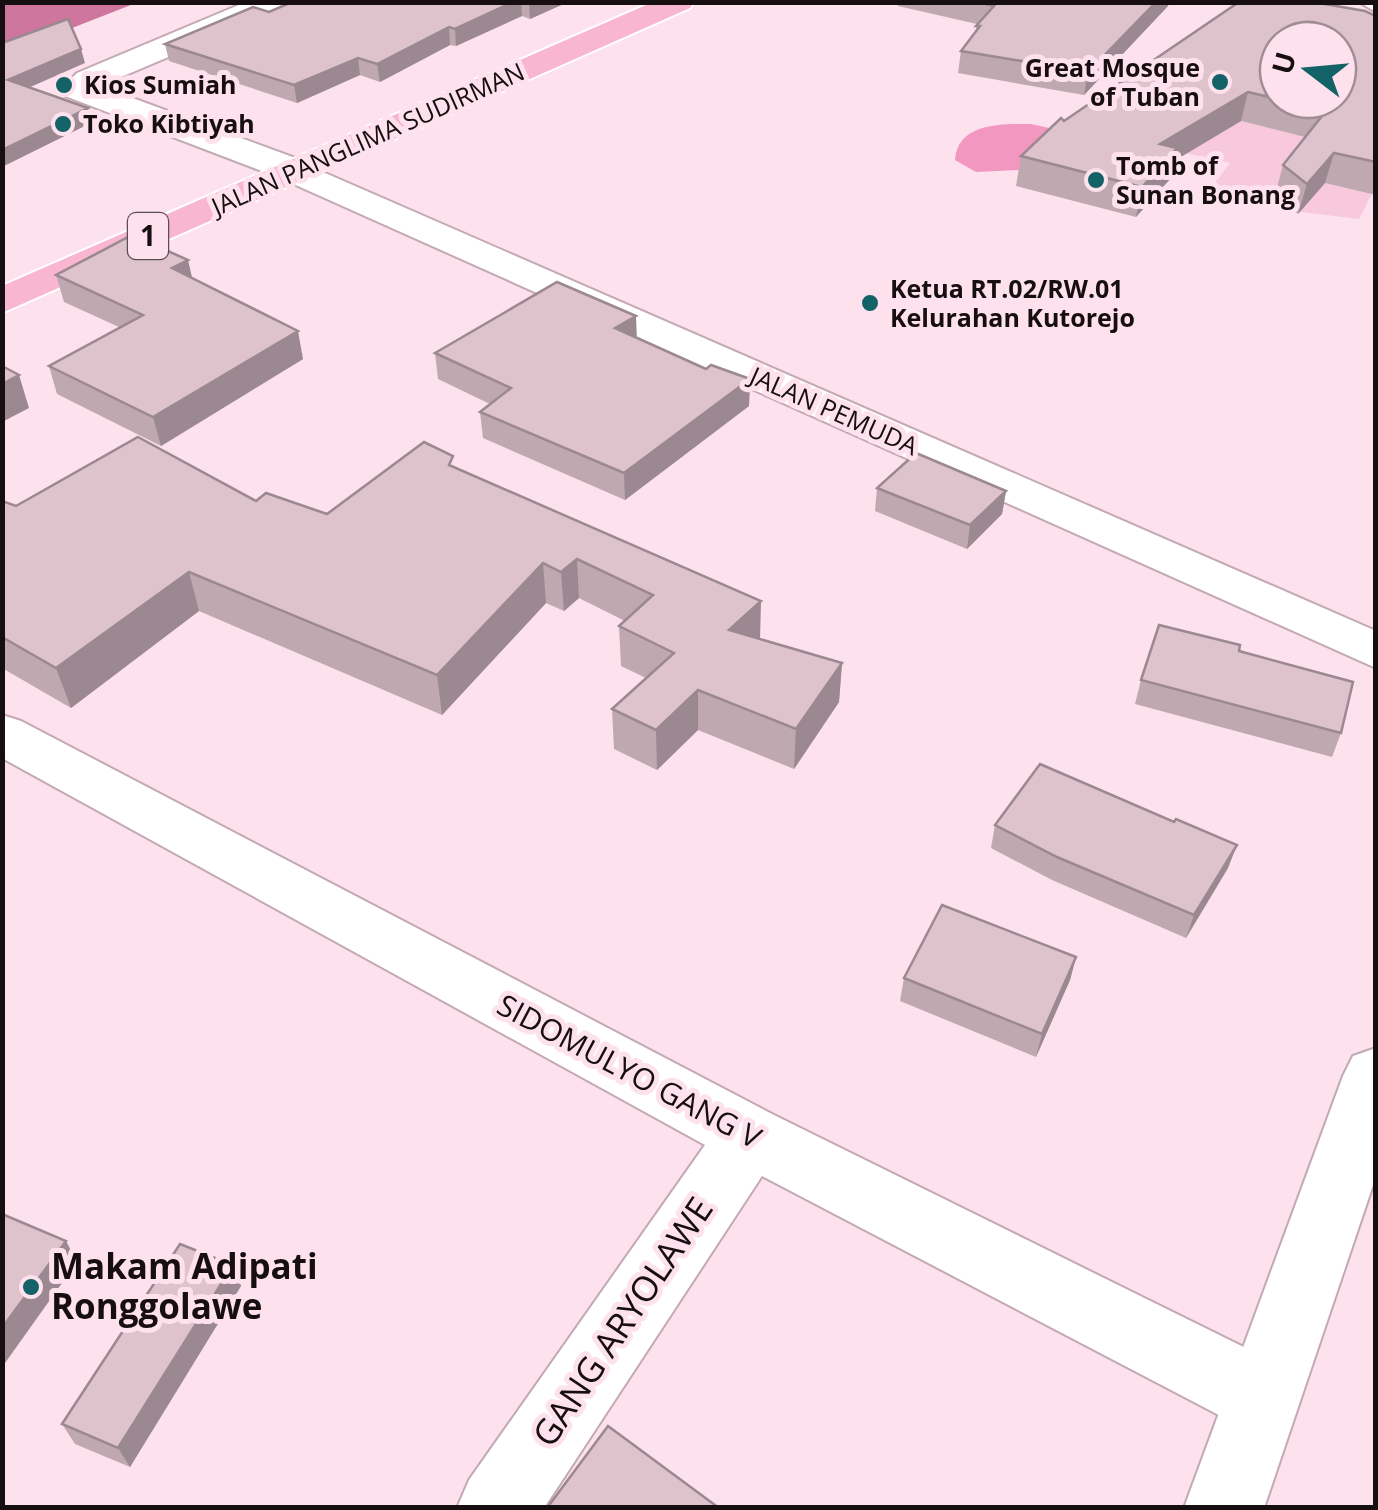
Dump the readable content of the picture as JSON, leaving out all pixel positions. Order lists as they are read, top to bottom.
{
  "streets": {
    "highway": ["JALAN PANGLIMA SUDIRMAN", "1"],
    "street": ["JALAN PEMUDA", "SIDOMULYO GANG V", "GANG ARYOLAWE"]
  },
  "crossings": [
    ["JALAN PANGLIMA SUDIRMAN", "JALAN PEMUDA"],
    ["SIDOMULYO GANG V", "GANG ARYOLAWE"]
  ],
  "places": [
    "Great Mosque of Tuban",
    "Kios Sumiah",
    "Toko Kibtiyah",
    "Tomb of Sunan Bonang",
    "Ketua RT.02/RW.01 Kelurahan Kutorejo",
    "Makam Adipati Ronggolawe"
  ],
  "north": "left"
}
